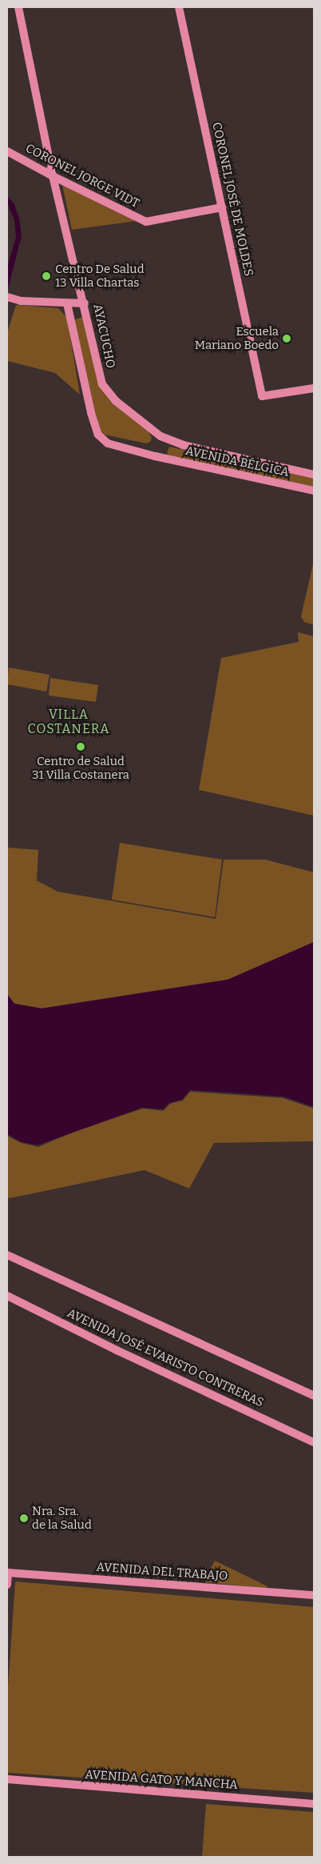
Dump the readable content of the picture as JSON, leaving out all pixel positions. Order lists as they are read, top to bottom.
{
  "streets": {
    "street": [
      "CORONEL JORGE VIDT",
      "CORONEL JOSÉ DE MOLDES",
      "AYACUCHO",
      "AVENIDA BÉLGICA",
      "AVENIDA JOSÉ EVARISTO CONTRERAS",
      "AVENIDA DEL TRABAJO",
      "AVENIDA GATO Y MANCHA"
    ]
  },
  "crossings": [
    ["CORONEL JORGE VIDT", "CORONEL JOSÉ DE MOLDES"],
    ["CORONEL JORGE VIDT", "AYACUCHO"],
    ["AYACUCHO", "AVENIDA BÉLGICA"]
  ],
  "districts": ["VILLA COSTANERA"],
  "places": [
    "Centro De Salud 13 Villa Chartas",
    "Escuela Mariano Boedo",
    "Centro de Salud 31 Villa Costanera",
    "Nra. Sra. de la Salud"
  ]
}
